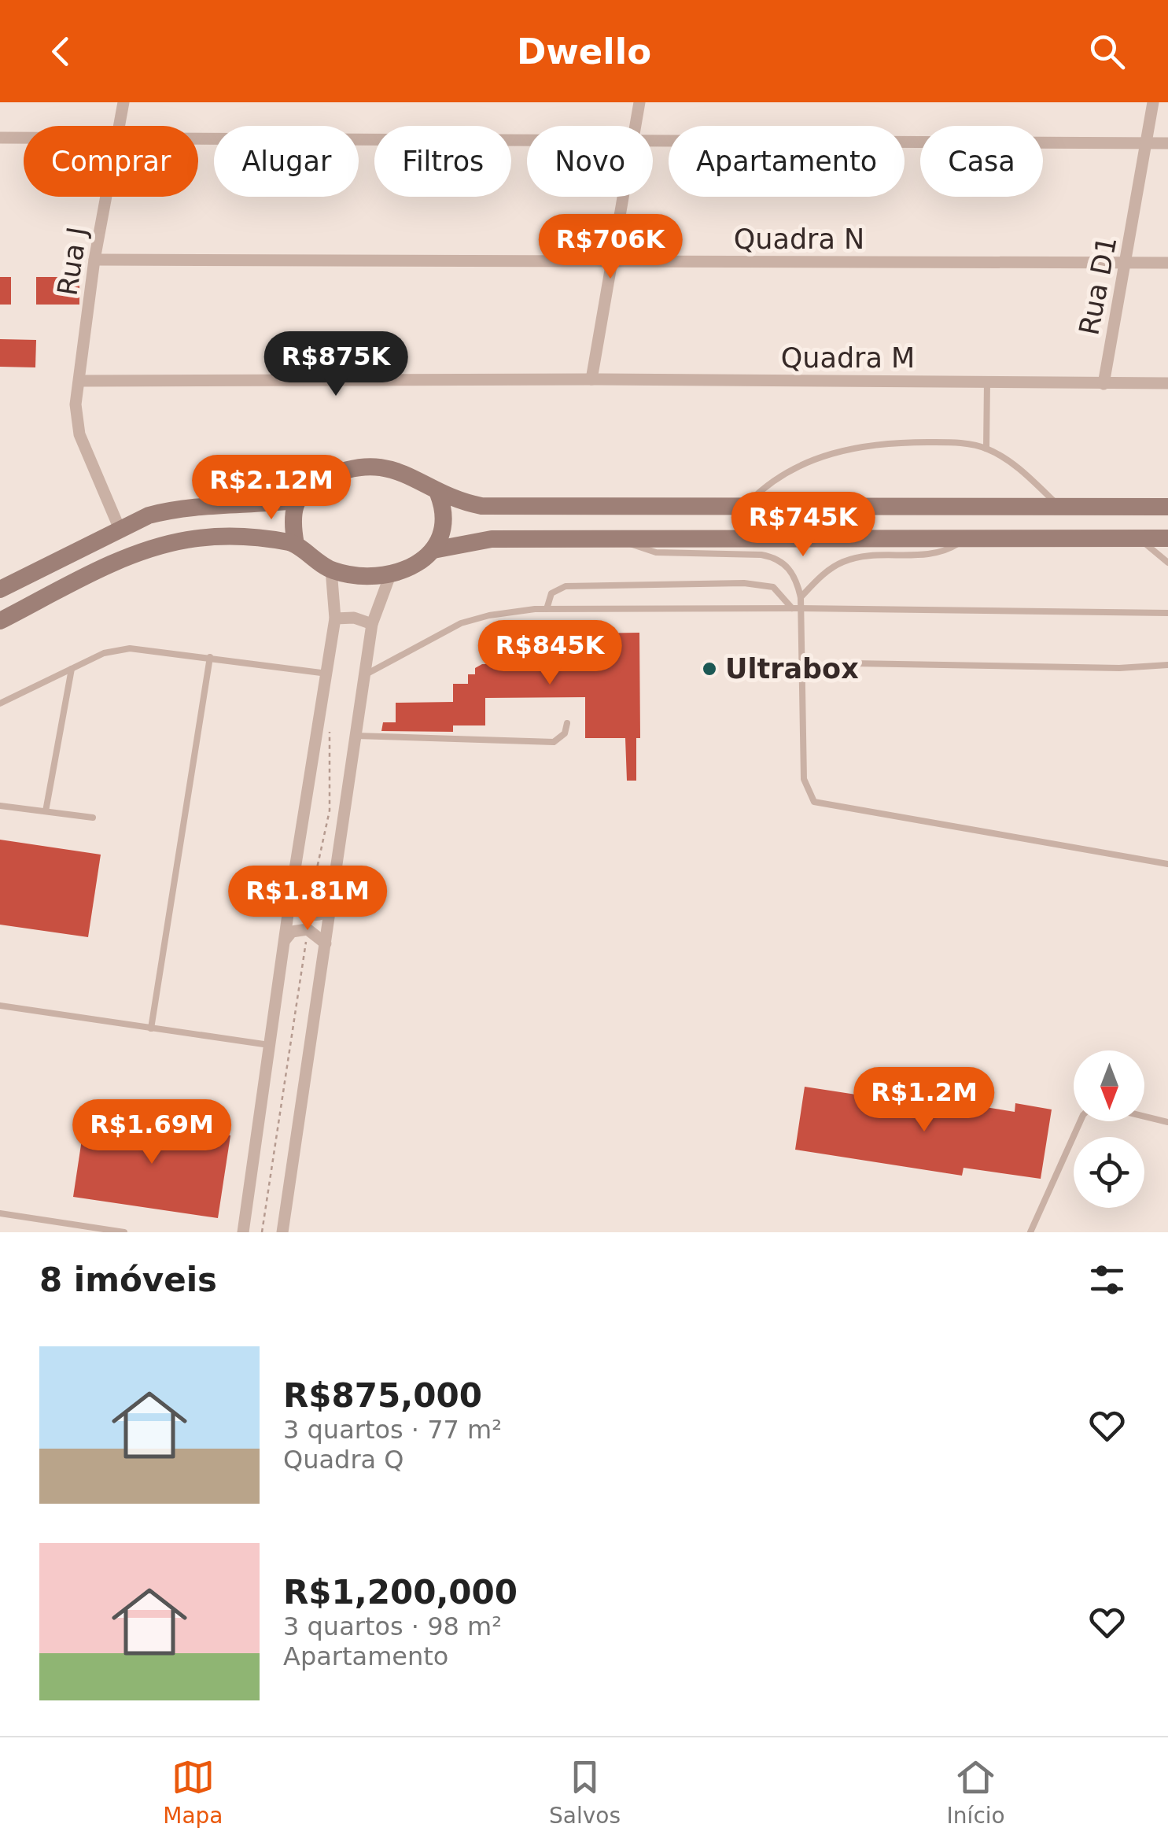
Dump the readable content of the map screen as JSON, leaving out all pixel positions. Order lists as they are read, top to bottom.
{
  "streets": {
    "street": [
      "Quadra N",
      "Rua J",
      "Rua D1",
      "Quadra M"
    ]
  },
  "crossings": [
    ["Quadra N", "Rua J"],
    ["Quadra N", "Rua D1"],
    ["Rua J", "Quadra M"],
    ["Rua D1", "Quadra M"]
  ],
  "places": ["Ultrabox"],
  "north": "bottom",
  "page": {
    "header": "Dwello",
    "chip": [
      "Comprar",
      "Alugar",
      "Filtros",
      "Novo",
      "Apartamento",
      "Casa"
    ],
    "price": [
      "R$706K",
      "R$875K",
      "R$2.12M",
      "R$745K",
      "R$845K",
      "R$1.81M",
      "R$1.2M",
      "R$1.69M"
    ],
    "heading": "8 imóveis",
    "list": [
      {
        "name": "R$875,000",
        "note": "3 quartos · 77 m² · Quadra Q"
      },
      {
        "name": "R$1,200,000",
        "note": "3 quartos · 98 m² · Apartamento"
      }
    ],
    "tabs": ["Mapa", "Salvos", "Início"]
  }
}
